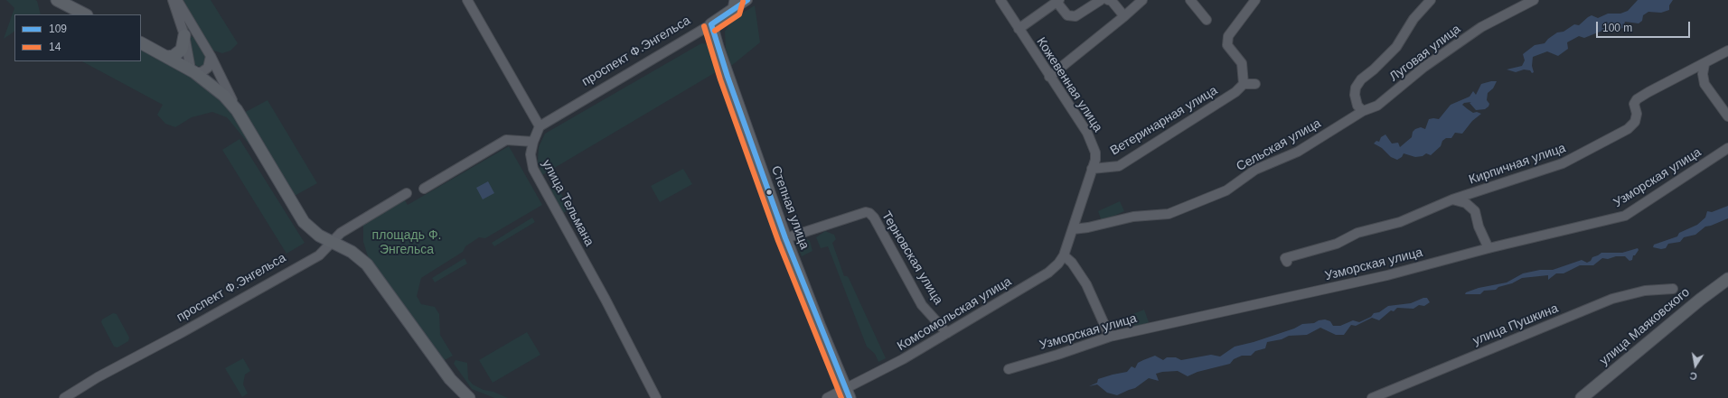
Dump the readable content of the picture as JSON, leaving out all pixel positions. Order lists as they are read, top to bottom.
{
  "streets": {
    "main road": ["проспект Ф.Энгельса", "Степная улица", "улица Маяковского"],
    "street": [
      "Луговая улица",
      "Кожевенная улица",
      "Ветеринарная улица",
      "Сельская улица",
      "Кирпичная улица",
      "Узморская улица",
      "улица Тельмана",
      "Терновская улица",
      "Комсомольская улица",
      "улица Пушкина"
    ]
  },
  "crossings": [
    ["проспект Ф.Энгельса", "улица Тельмана"],
    ["проспект Ф.Энгельса", "Степная улица"],
    ["Луговая улица", "Сельская улица"],
    ["Кожевенная улица", "Ветеринарная улица"],
    ["Кожевенная улица", "Сельская улица"],
    ["Кожевенная улица", "Комсомольская улица"],
    ["Сельская улица", "Комсомольская улица"],
    ["Степная улица", "Терновская улица"],
    ["Степная улица", "Комсомольская улица"],
    ["Терновская улица", "Комсомольская улица"]
  ],
  "parks": ["площадь Ф. Энгельса"],
  "lines": ["transit line 109", "transit line 14"],
  "legend": ["109", "14"],
  "scale_bar": "100 m",
  "north": "bottom"
}
